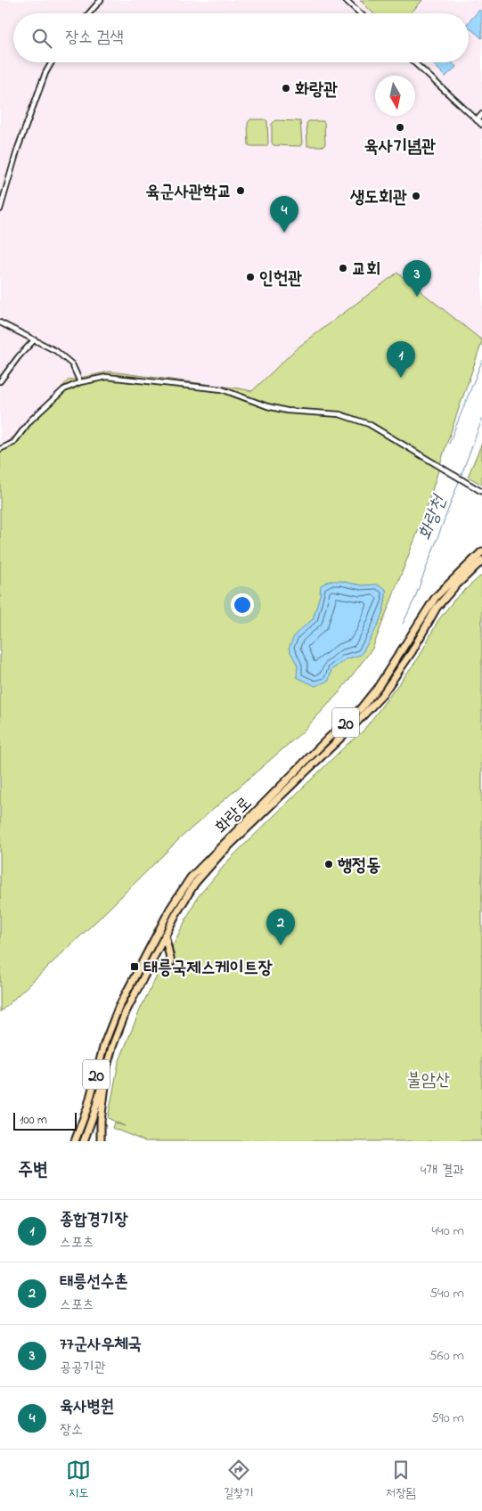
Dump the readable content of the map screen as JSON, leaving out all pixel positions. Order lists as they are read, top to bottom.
{
  "streets": {
    "main road": ["20", "화랑로"]
  },
  "water": ["화랑천"],
  "parks": ["불암산"],
  "places": {
    "other": [
      "화랑관",
      "육사기념관",
      "육군사관학교",
      "생도회관",
      "교회",
      "인헌관",
      "행정동"
    ],
    "transit": ["태릉국제스케이트장"]
  },
  "scale_bar": "100 m",
  "north": "bottom",
  "page": {
    "search": "장소 검색",
    "pins": [
      "4",
      "3",
      "1",
      "2"
    ],
    "scale": "100 m",
    "heading": ["주변", "4개 결과"],
    "list": [
      {
        "mark": "1",
        "name": "종합경기장",
        "note": "스포츠",
        "value": "440 m"
      },
      {
        "mark": "2",
        "name": "태릉선수촌",
        "note": "스포츠",
        "value": "540 m"
      },
      {
        "mark": "3",
        "name": "77군사우체국",
        "note": "공공기관",
        "value": "560 m"
      },
      {
        "mark": "4",
        "name": "육사병원",
        "note": "장소",
        "value": "590 m"
      }
    ],
    "nav": ["지도", "길찾기", "저장됨"]
  }
}
